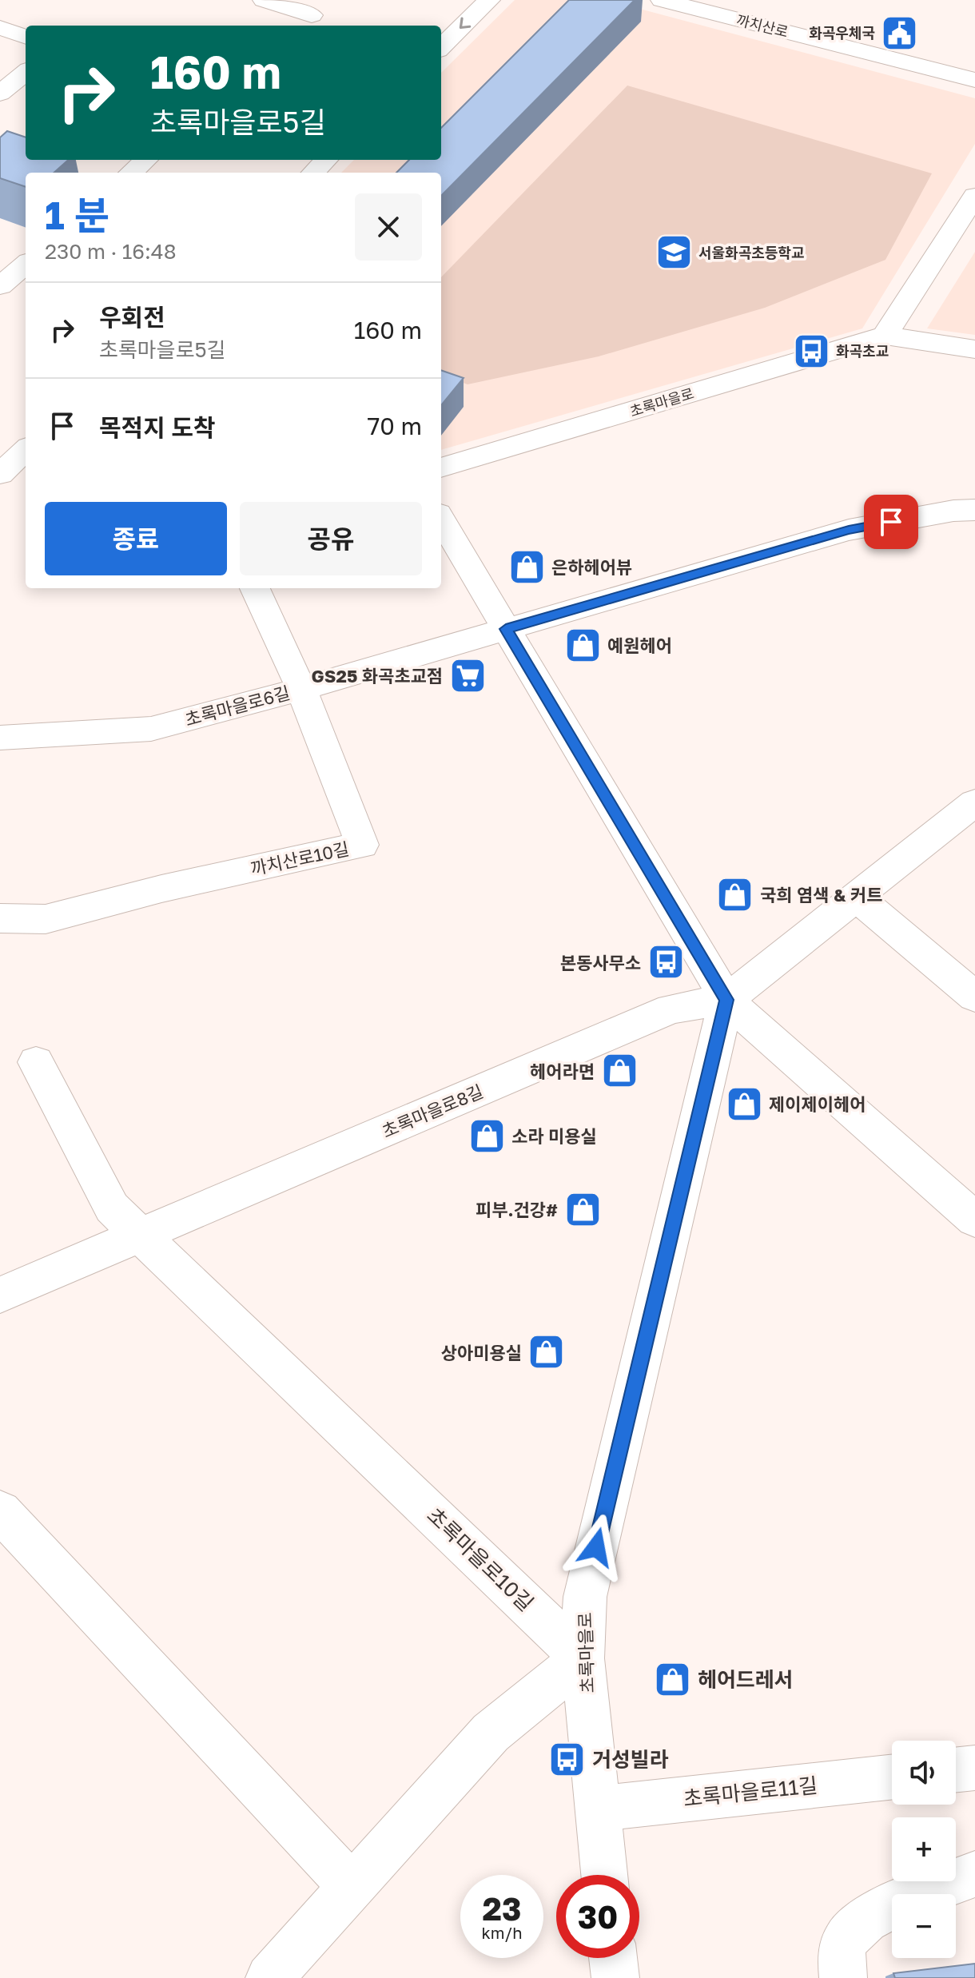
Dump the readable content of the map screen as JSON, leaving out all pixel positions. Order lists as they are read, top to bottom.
{
  "streets": {
    "street": [
      "까치산로",
      "초록마을로",
      "초록마을로6길",
      "까치산로10길",
      "초록마을로8길",
      "초록마을로10길",
      "초록마을로11길"
    ]
  },
  "crossings": [
    ["초록마을로", "초록마을로8길"],
    ["초록마을로", "초록마을로10길"],
    ["초록마을로", "초록마을로11길"],
    ["초록마을로6길", "까치산로10길"],
    ["초록마을로8길", "초록마을로10길"]
  ],
  "places": {
    "public building": ["화곡우체국"],
    "school or university": ["서울화곡초등학교"],
    "bus stop": ["화곡초교", "본동사무소", "거성빌라"],
    "shop": [
      "은하헤어뷰",
      "예원헤어",
      "국희 염색 & 커트",
      "헤어라면",
      "제이제이헤어",
      "소라 미용실",
      "피부.건강#",
      "상아미용실",
      "헤어드레서"
    ],
    "supermarket": ["GS25 화곡초교점"]
  },
  "page": {
    "turn": ["160 m", "초록마을로5길"],
    "heading": ["1 분", "230 m · 16:48"],
    "list": [
      {
        "name": "우회전",
        "note": "초록마을로5길",
        "value": "160 m"
      },
      {
        "name": "목적지 도착",
        "value": "70 m"
      }
    ],
    "buttons": ["종료", "공유"],
    "map_buttons": ["+", "−"],
    "speed": "23 km/h",
    "limit": "30"
  }
}
